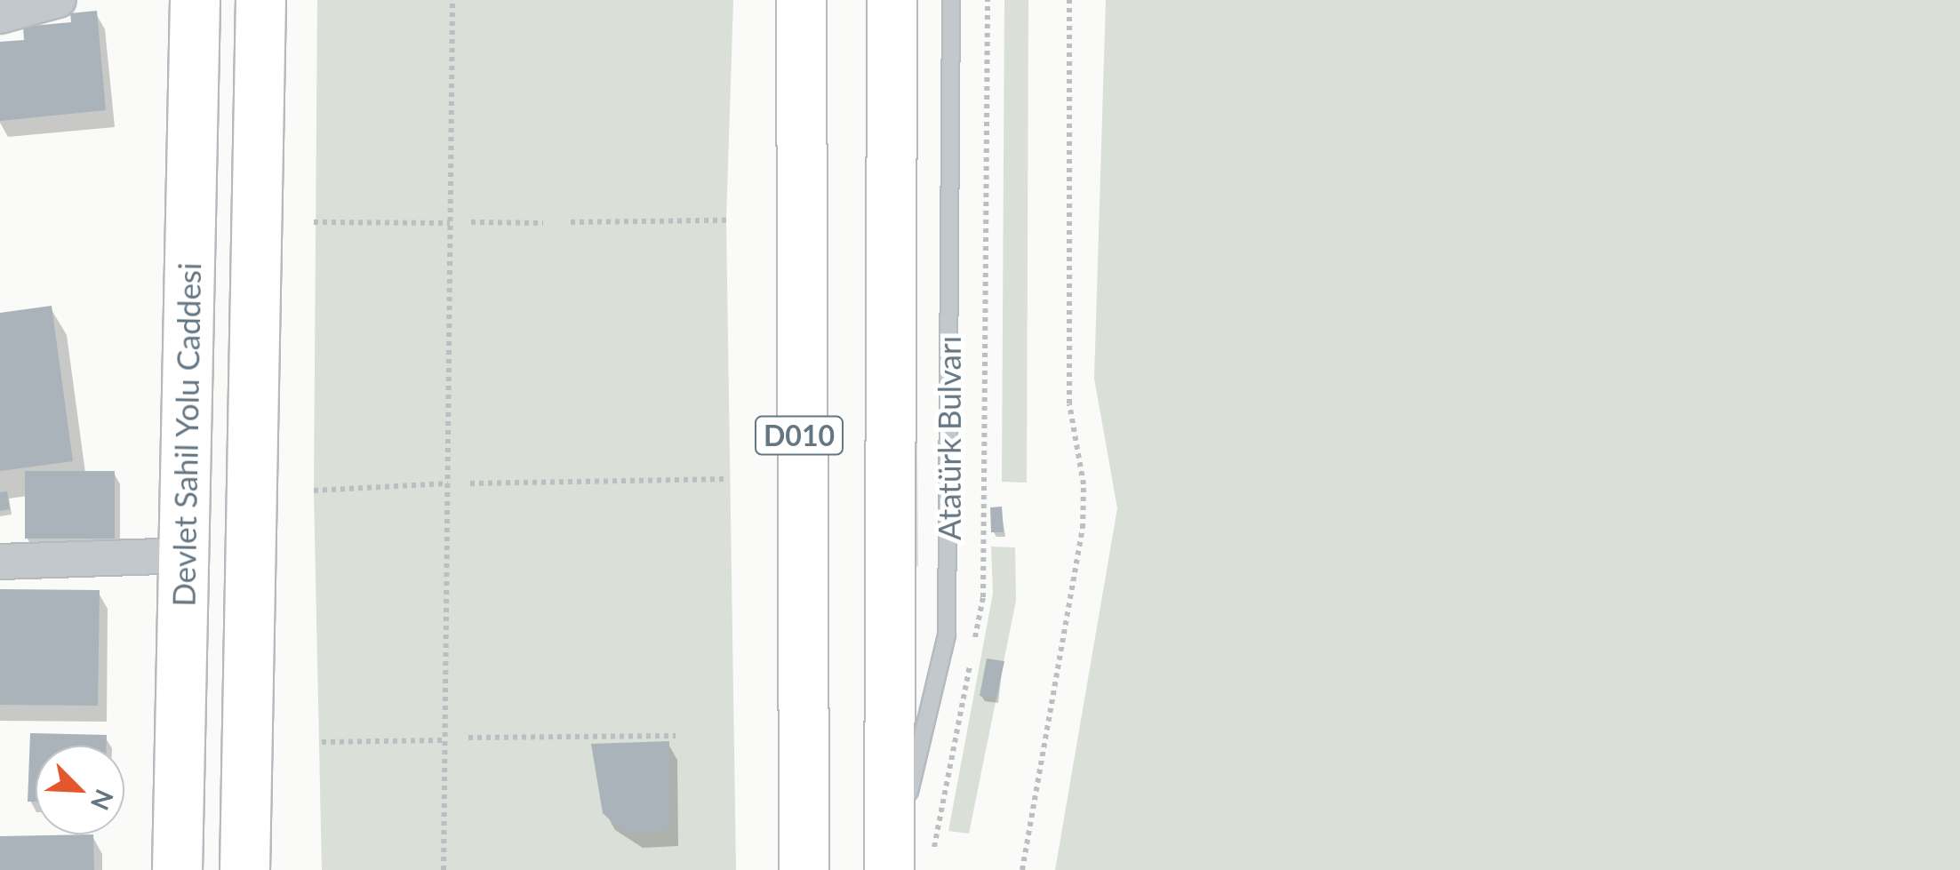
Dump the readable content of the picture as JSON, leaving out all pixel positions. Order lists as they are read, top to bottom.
{
  "streets": {
    "main road": ["Devlet Sahil Yolu Caddesi", "D010", "Atatürk Bulvarı"]
  },
  "north": "bottom right"
}
